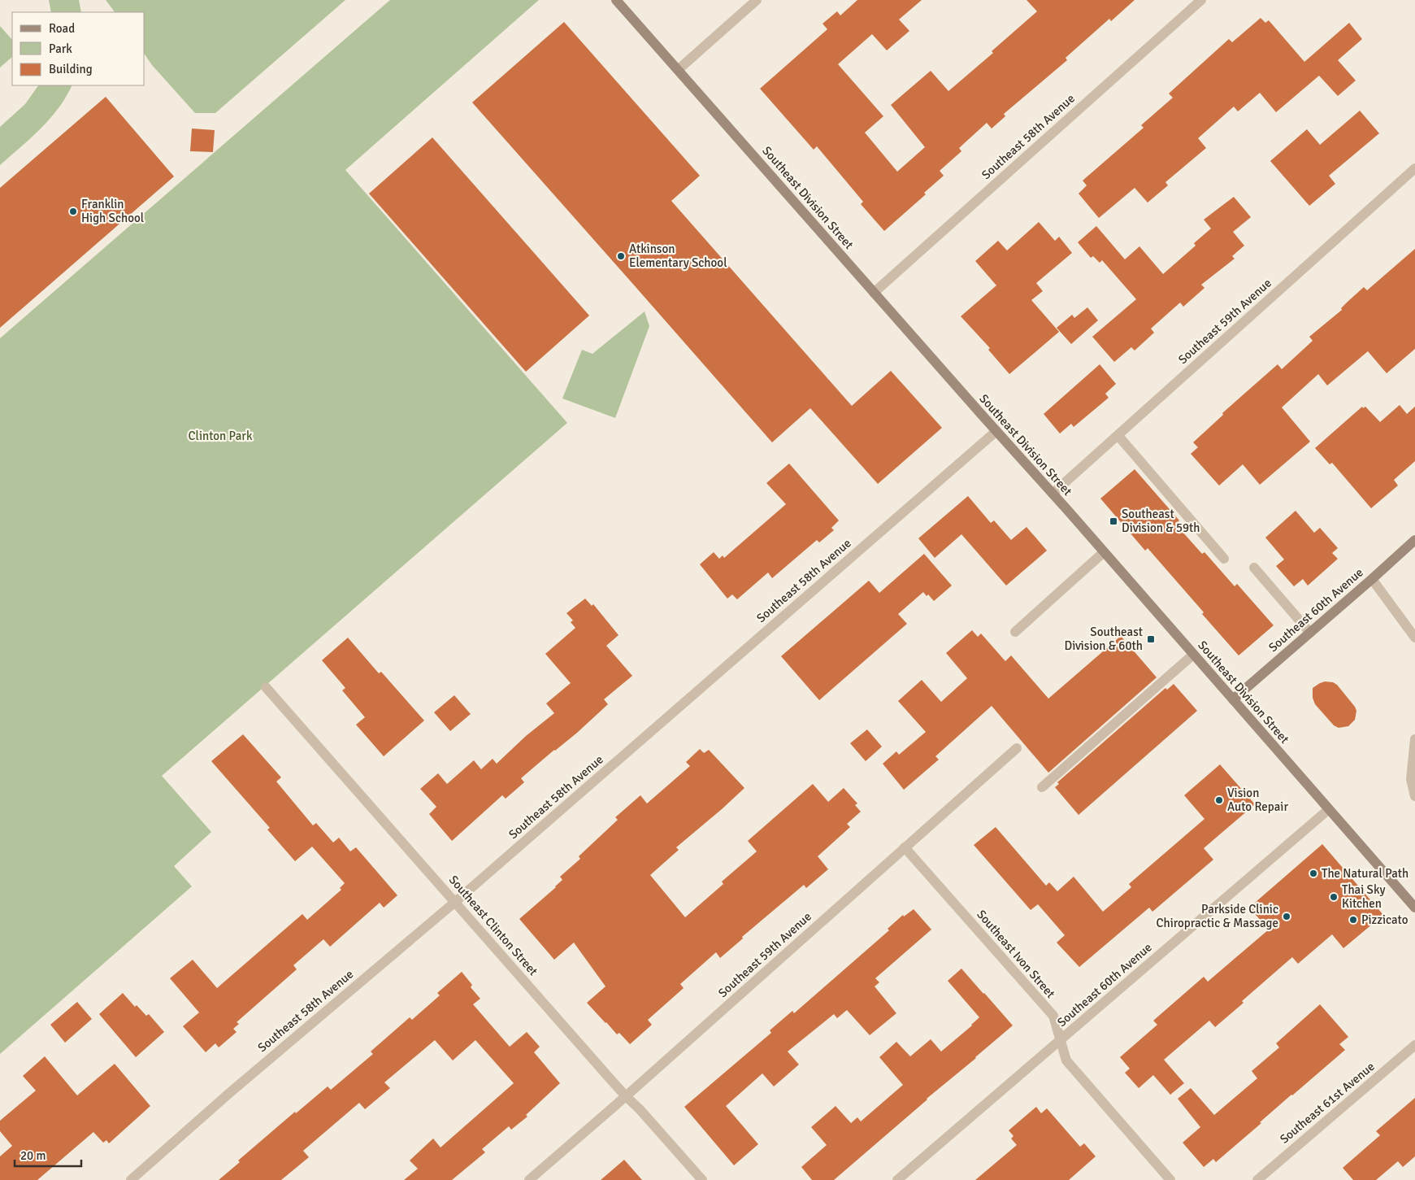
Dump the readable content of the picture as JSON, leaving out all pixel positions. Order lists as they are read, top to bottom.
{
  "streets": {
    "main road": ["Southeast Division Street", "Southeast 60th Avenue"],
    "street": [
      "Southeast 58th Avenue",
      "Southeast 59th Avenue",
      "Southeast Clinton Street",
      "Southeast Ivon Street",
      "Southeast 61st Avenue"
    ]
  },
  "crossings": [
    ["Southeast 58th Avenue", "Southeast Division Street"],
    ["Southeast 58th Avenue", "Southeast Clinton Street"],
    ["Southeast Division Street", "Southeast 59th Avenue"],
    ["Southeast Division Street", "Southeast 60th Avenue"],
    ["Southeast 59th Avenue", "Southeast Clinton Street"],
    ["Southeast 59th Avenue", "Southeast Ivon Street"],
    ["Southeast 60th Avenue", "Southeast Ivon Street"]
  ],
  "parks": ["Clinton Park"],
  "places": {
    "other": [
      "Franklin High School",
      "Atkinson Elementary School",
      "Vision Auto Repair",
      "The Natural Path",
      "Thai Sky Kitchen",
      "Parkside Clinic Chiropractic & Massage",
      "Pizzicato"
    ],
    "transit": ["Southeast Division & 59th", "Southeast Division & 60th"]
  },
  "legend": ["Road", "Park", "Building"],
  "scale_bar": "20 m"
}
